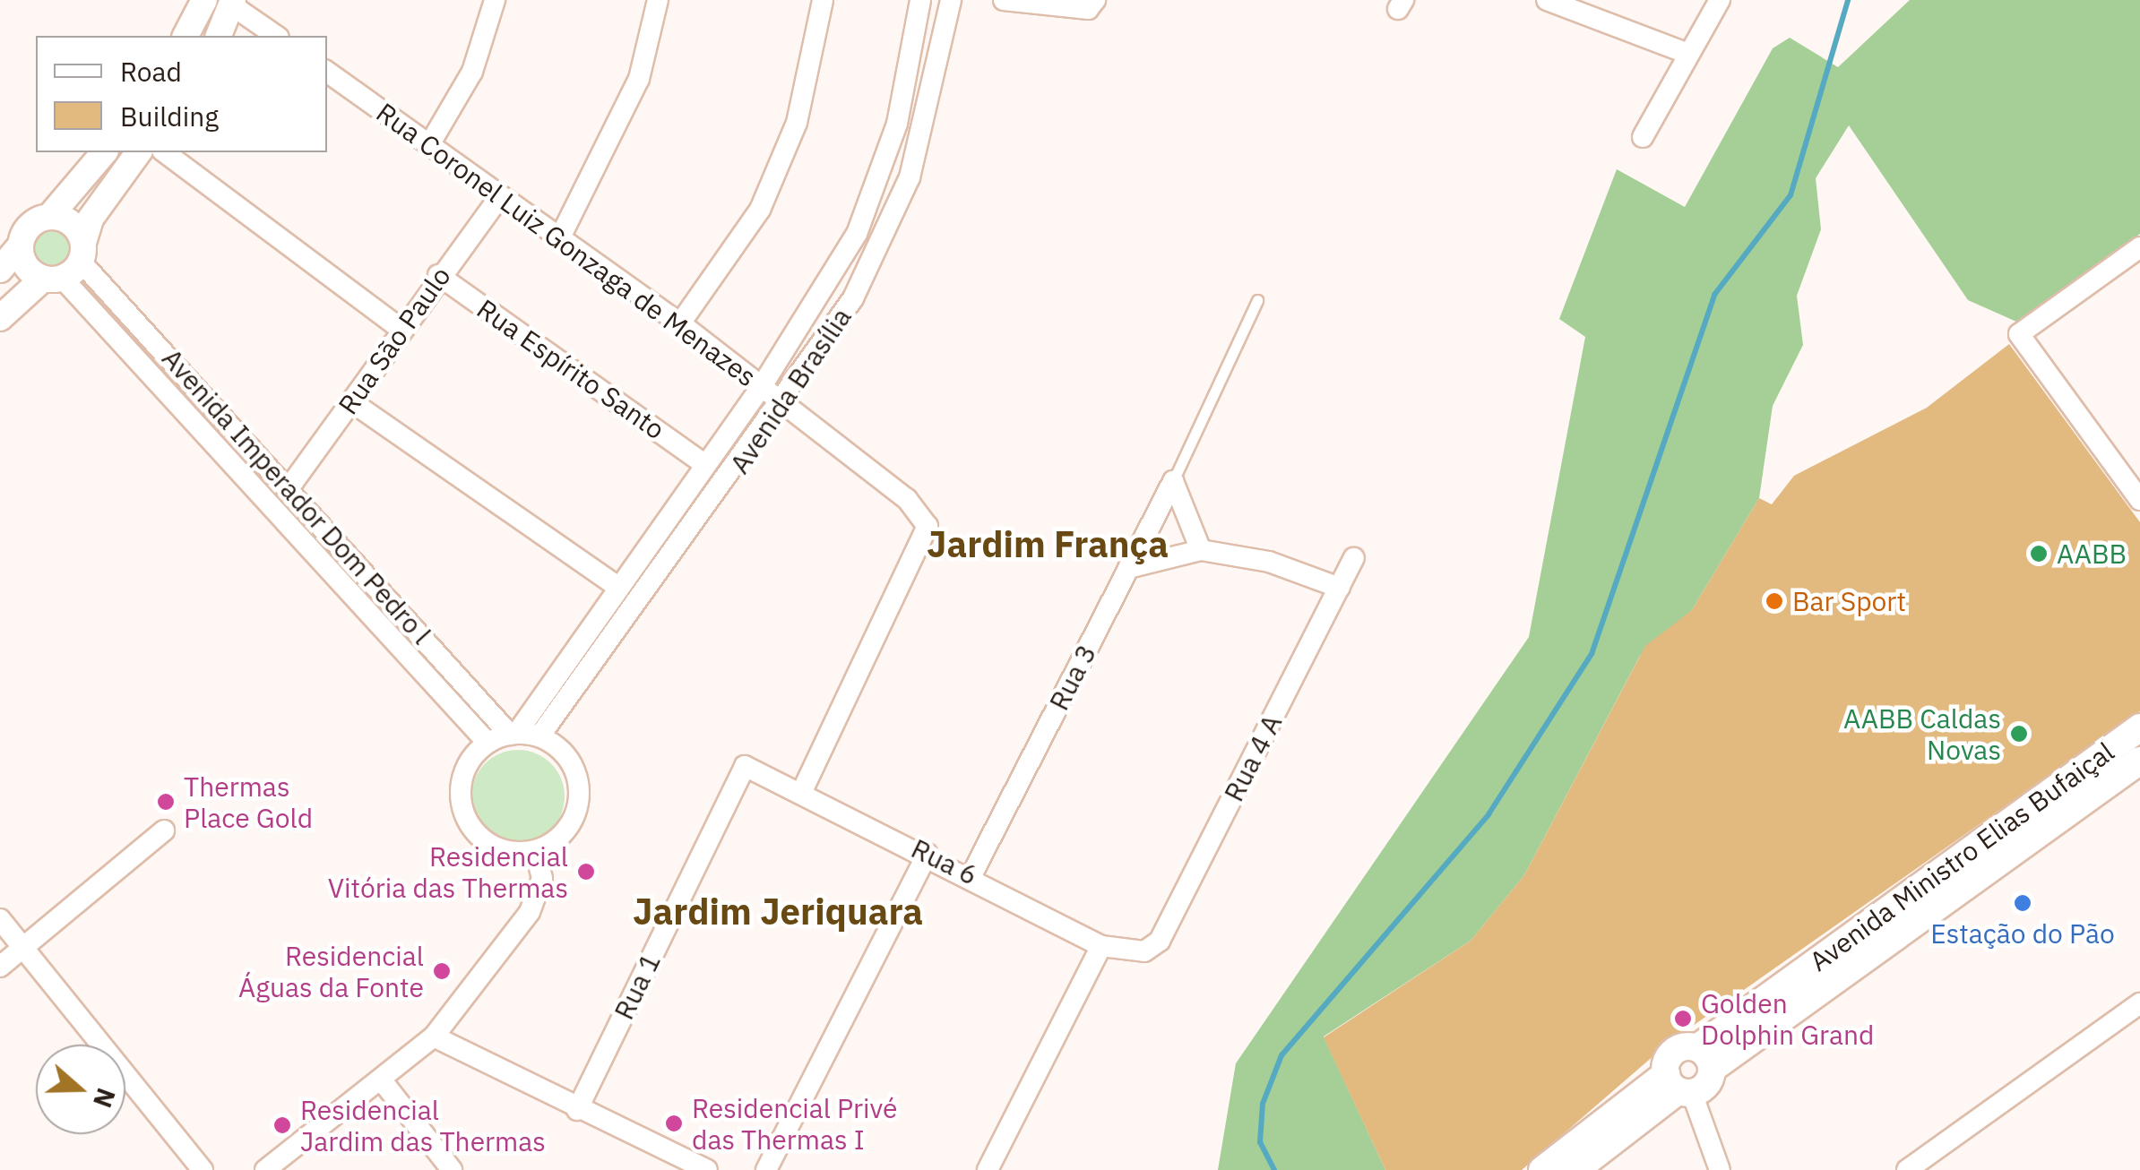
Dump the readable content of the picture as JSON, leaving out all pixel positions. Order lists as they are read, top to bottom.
{
  "streets": {
    "main road": ["Avenida Ministro Elias Bufaiçal"],
    "street": [
      "Rua Coronel Luiz Gonzaga de Menazes",
      "Rua São Paulo",
      "Rua Espírito Santo",
      "Avenida Brasília",
      "Avenida Imperador Dom Pedro l",
      "Rua 3",
      "Rua 4 A",
      "Rua 6",
      "Rua 1"
    ]
  },
  "crossings": [
    ["Rua Coronel Luiz Gonzaga de Menazes", "Rua São Paulo"],
    ["Rua Coronel Luiz Gonzaga de Menazes", "Avenida Brasília"],
    ["Rua Coronel Luiz Gonzaga de Menazes", "Rua 6"],
    ["Rua São Paulo", "Rua Espírito Santo"],
    ["Rua São Paulo", "Avenida Imperador Dom Pedro l"],
    ["Rua Espírito Santo", "Avenida Brasília"],
    ["Avenida Brasília", "Avenida Imperador Dom Pedro l"],
    ["Rua 3", "Rua 6"],
    ["Rua 4 A", "Rua 6"],
    ["Rua 6", "Rua 1"]
  ],
  "districts": ["Jardim França", "Jardim Jeriquara"],
  "places": [
    "AABB",
    "Bar Sport",
    "AABB Caldas Novas",
    "Thermas Place Gold",
    "Residencial Vitória das Thermas",
    "Estação do Pão",
    "Residencial Águas da Fonte",
    "Golden Dolphin Grand",
    "Residencial Privé das Thermas I",
    "Residencial Jardim das Thermas"
  ],
  "legend": ["Road", "Building"],
  "north": "right"
}
